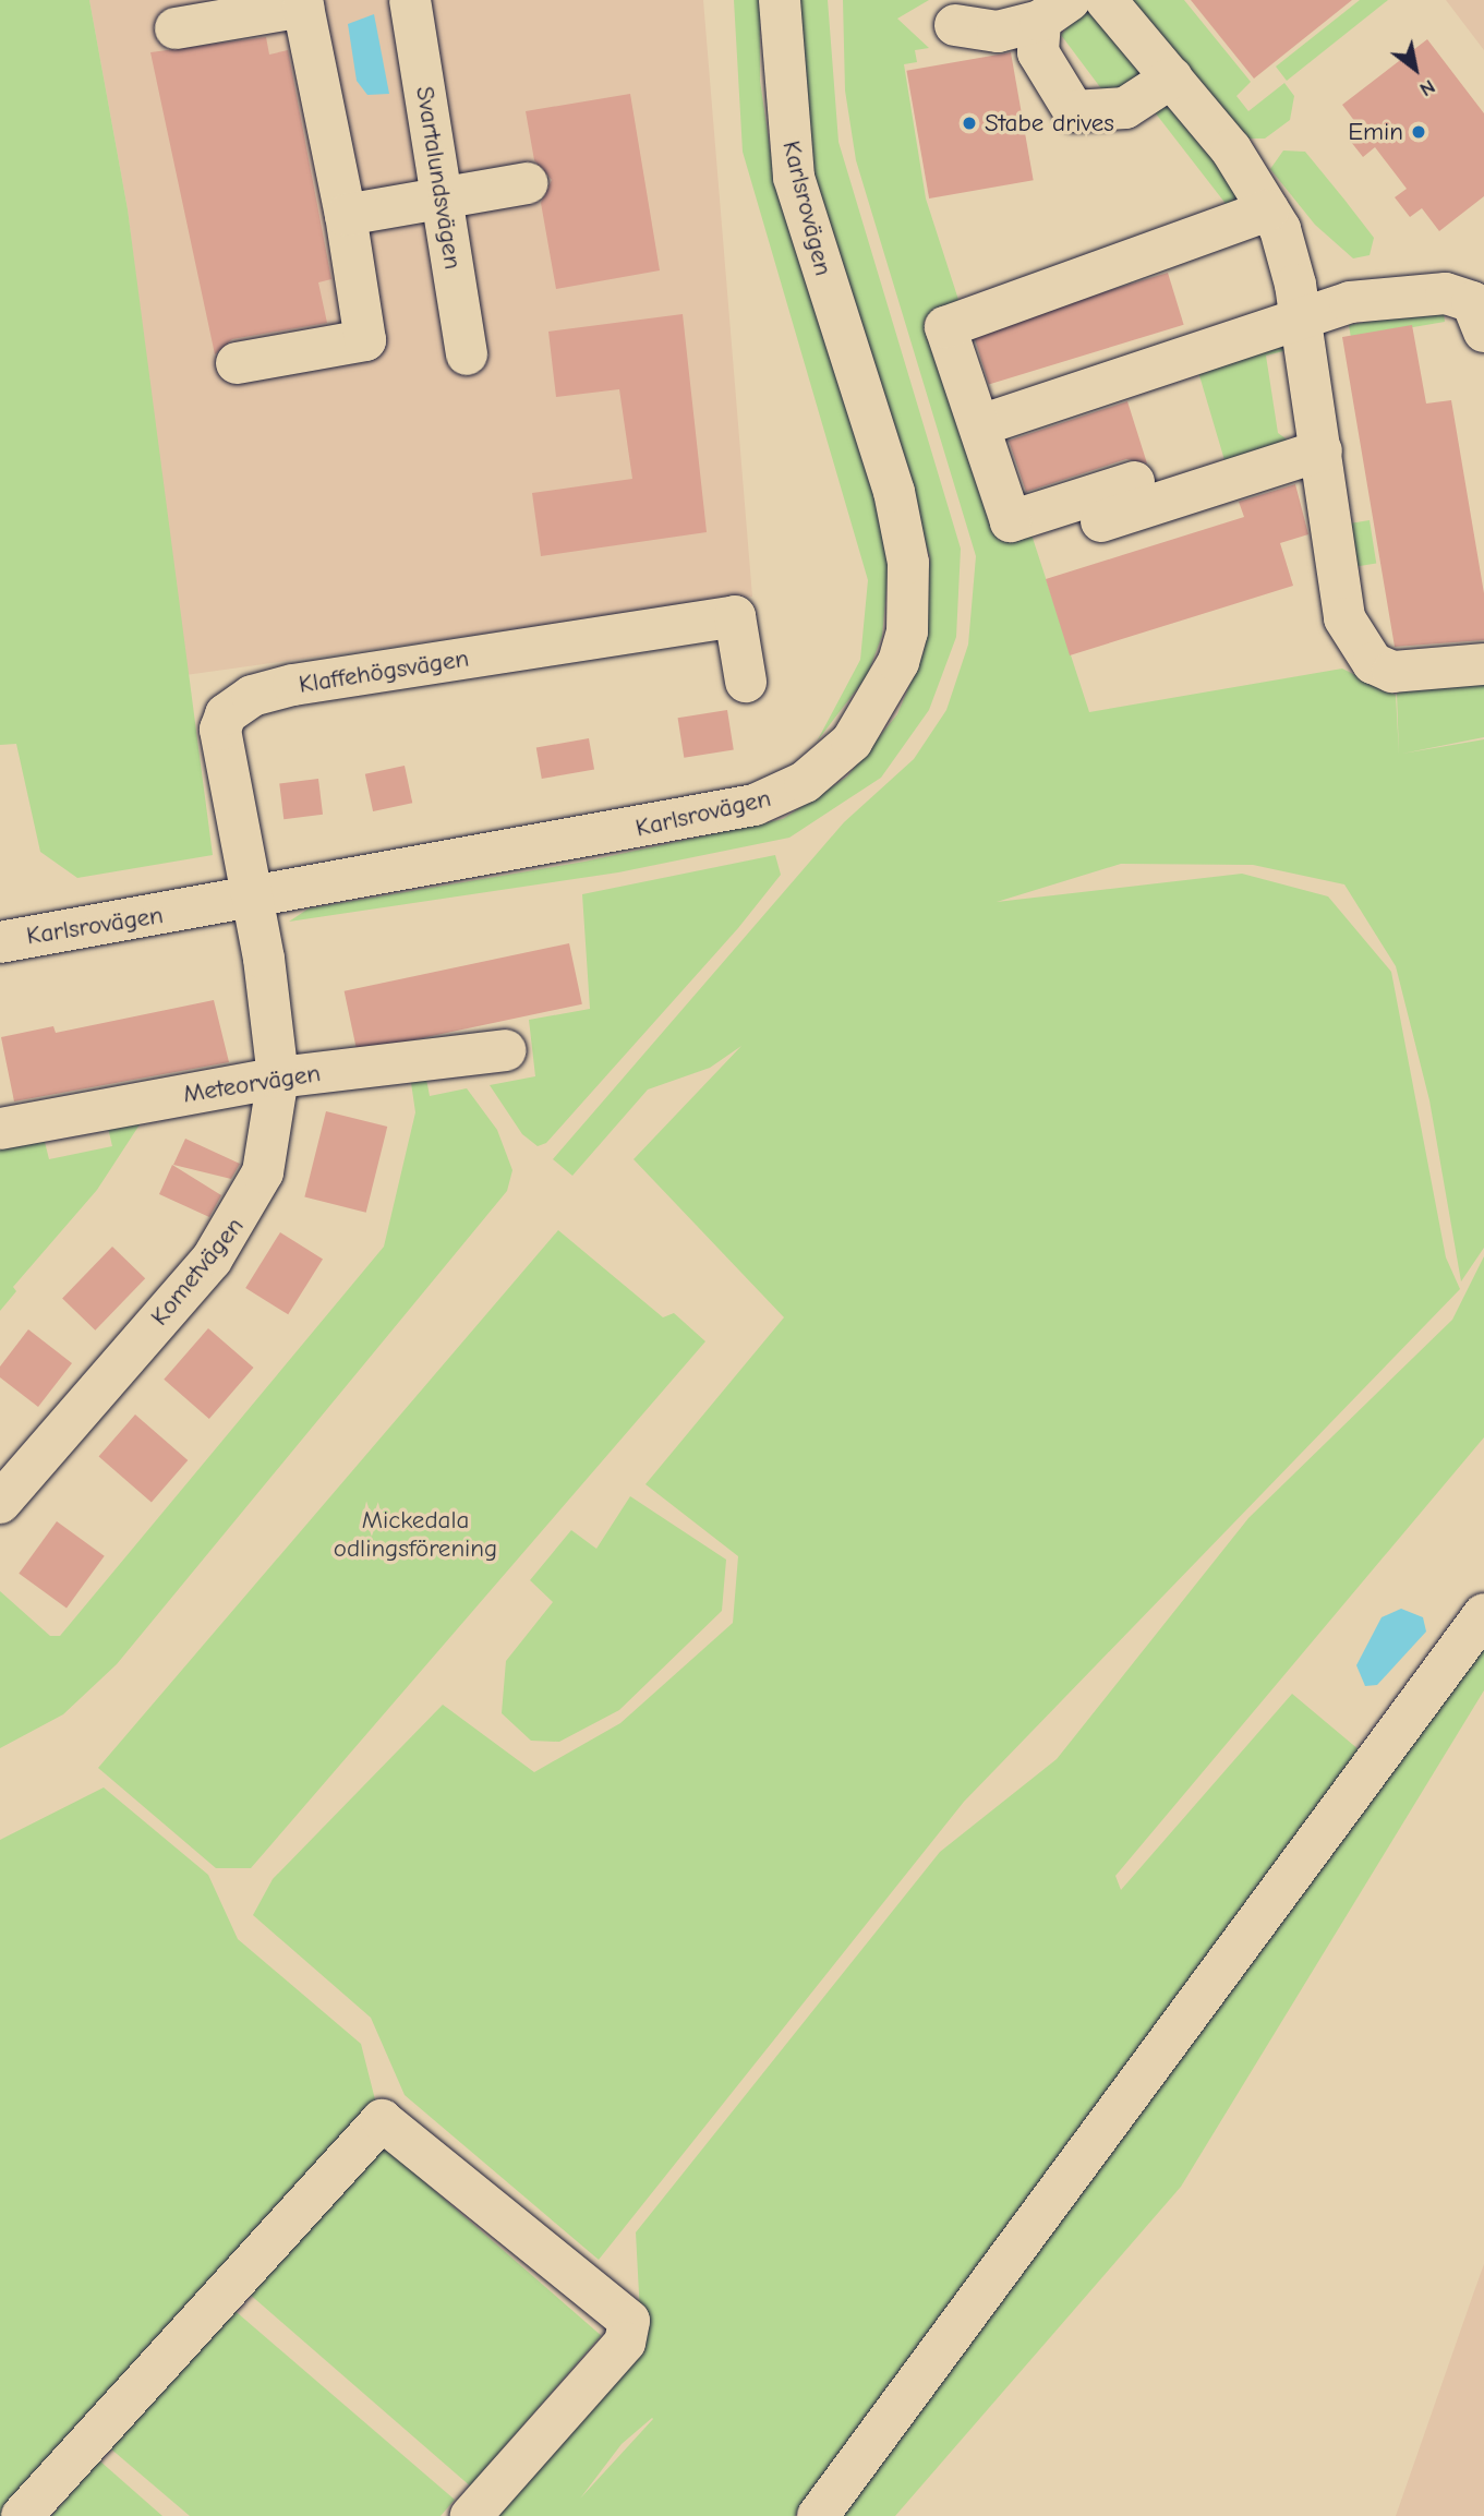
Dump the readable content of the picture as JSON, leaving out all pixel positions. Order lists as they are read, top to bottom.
{
  "streets": {
    "street": [
      "Svartalundsvägen",
      "Karlsrovägen",
      "Klaffehögsvägen",
      "Meteorvägen",
      "Kometvägen"
    ]
  },
  "crossings": [
    ["Karlsrovägen", "Klaffehögsvägen"],
    ["Karlsrovägen", "Kometvägen"],
    ["Klaffehögsvägen", "Kometvägen"],
    ["Meteorvägen", "Kometvägen"]
  ],
  "parks": ["Mickedala odlingsförening"],
  "places": ["Stabe drives", "Emin"],
  "north": "bottom right"
}
